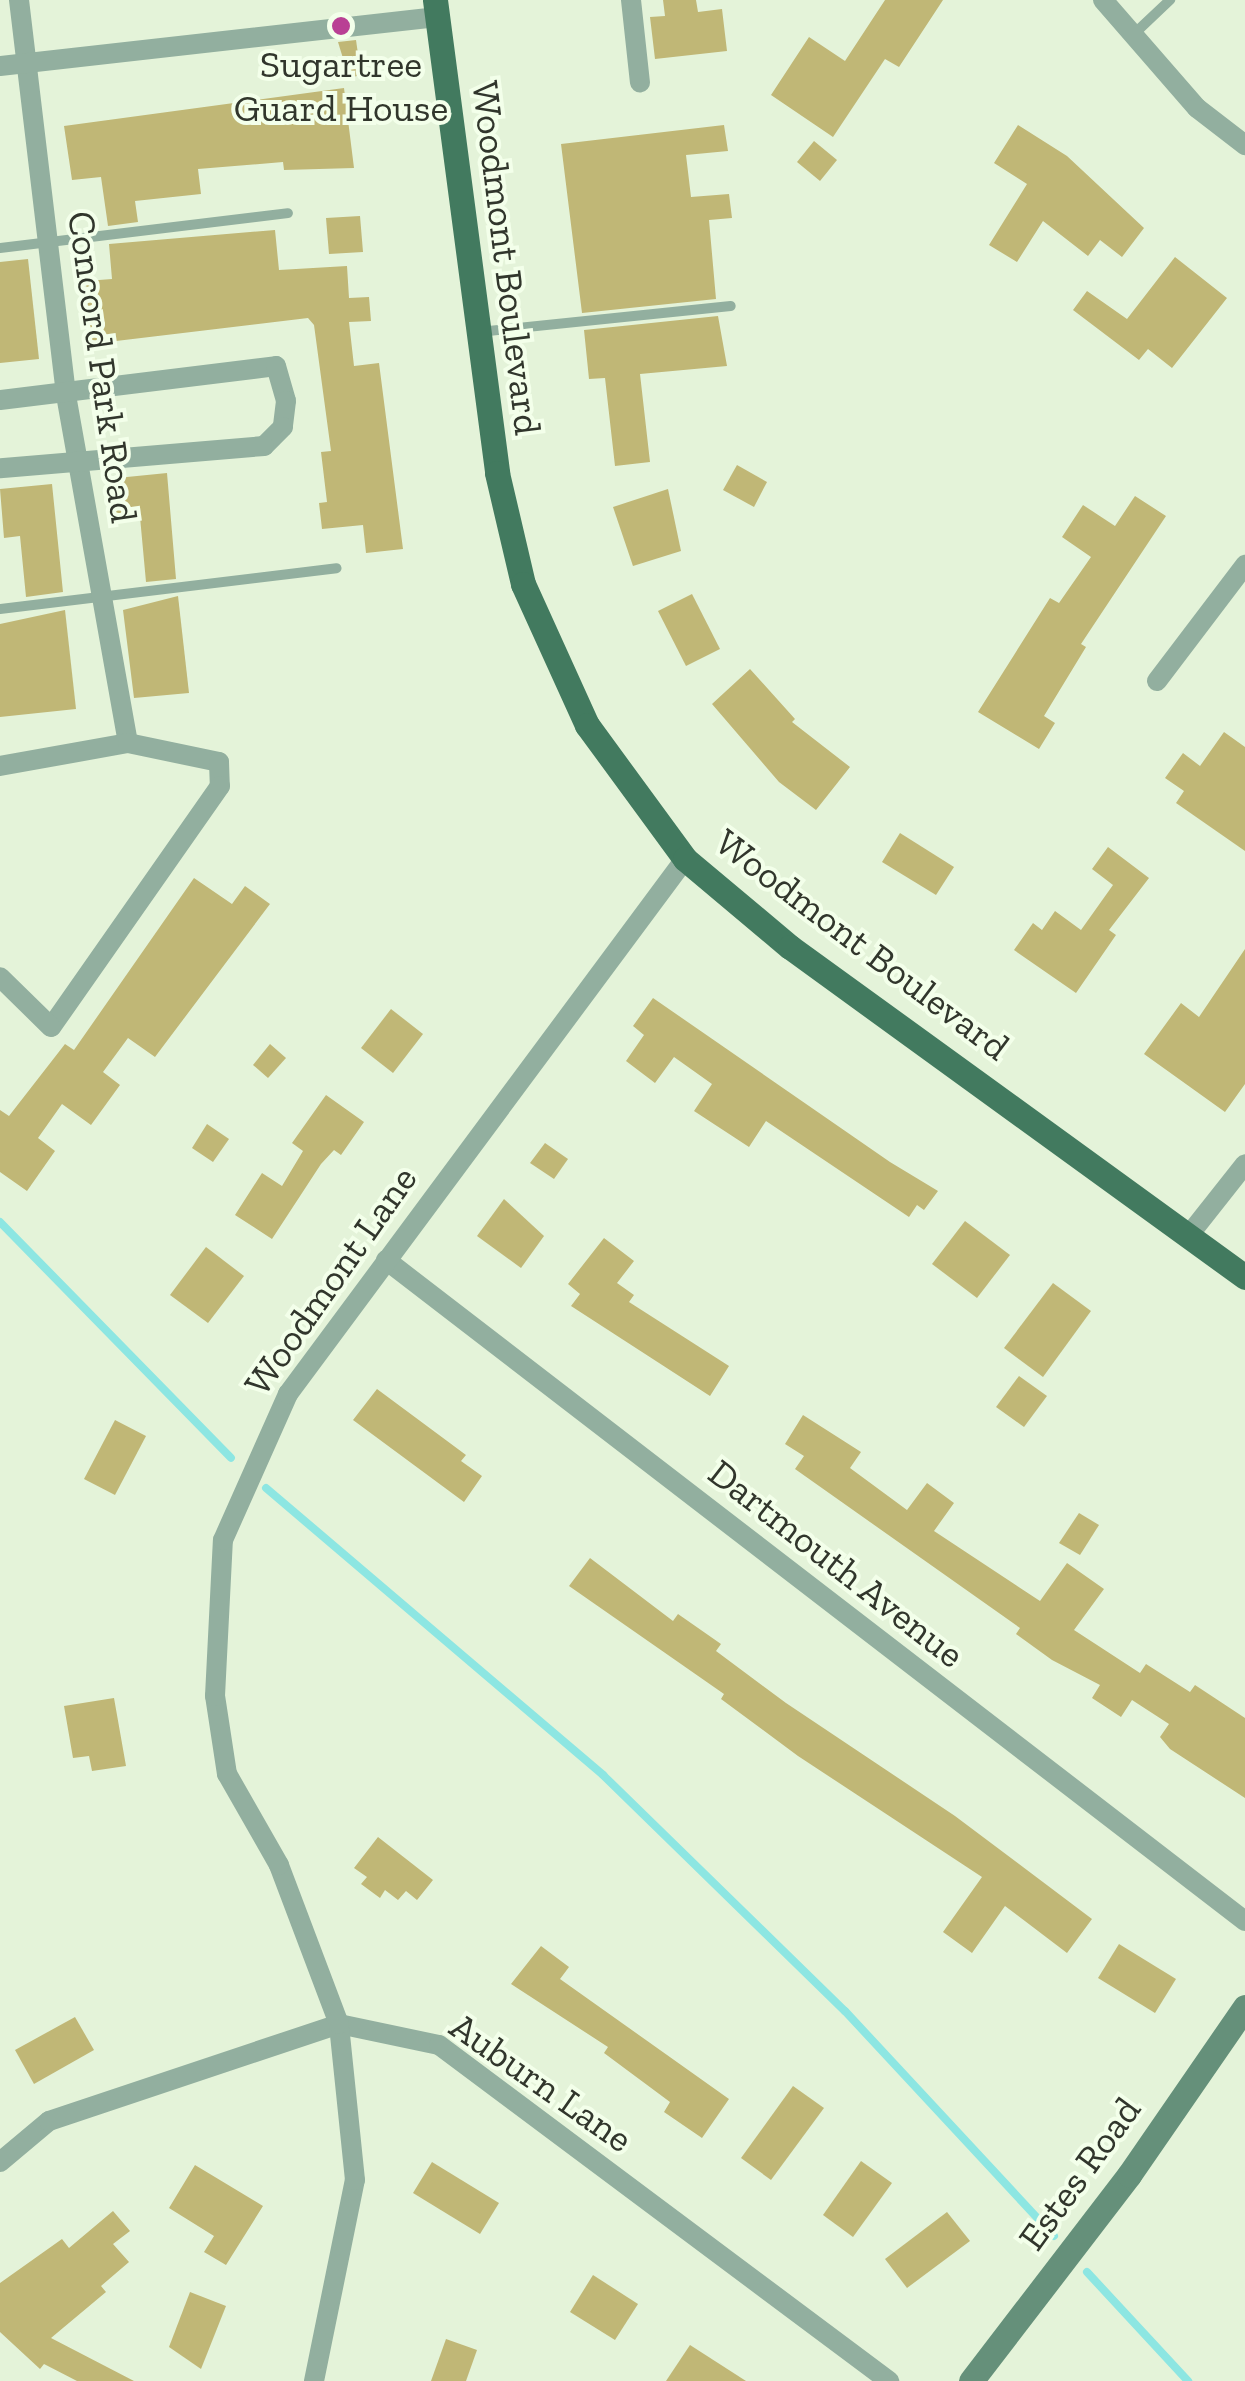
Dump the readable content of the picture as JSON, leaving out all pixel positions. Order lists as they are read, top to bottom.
{
  "streets": {
    "main road": ["Woodmont Boulevard", "Estes Road"],
    "street": [
      "Concord Park Road",
      "Woodmont Lane",
      "Dartmouth Avenue",
      "Auburn Lane"
    ]
  },
  "crossings": [
    ["Woodmont Boulevard", "Woodmont Lane"],
    ["Woodmont Lane", "Dartmouth Avenue"],
    ["Woodmont Lane", "Auburn Lane"]
  ],
  "places": ["Sugartree Guard House"]
}
